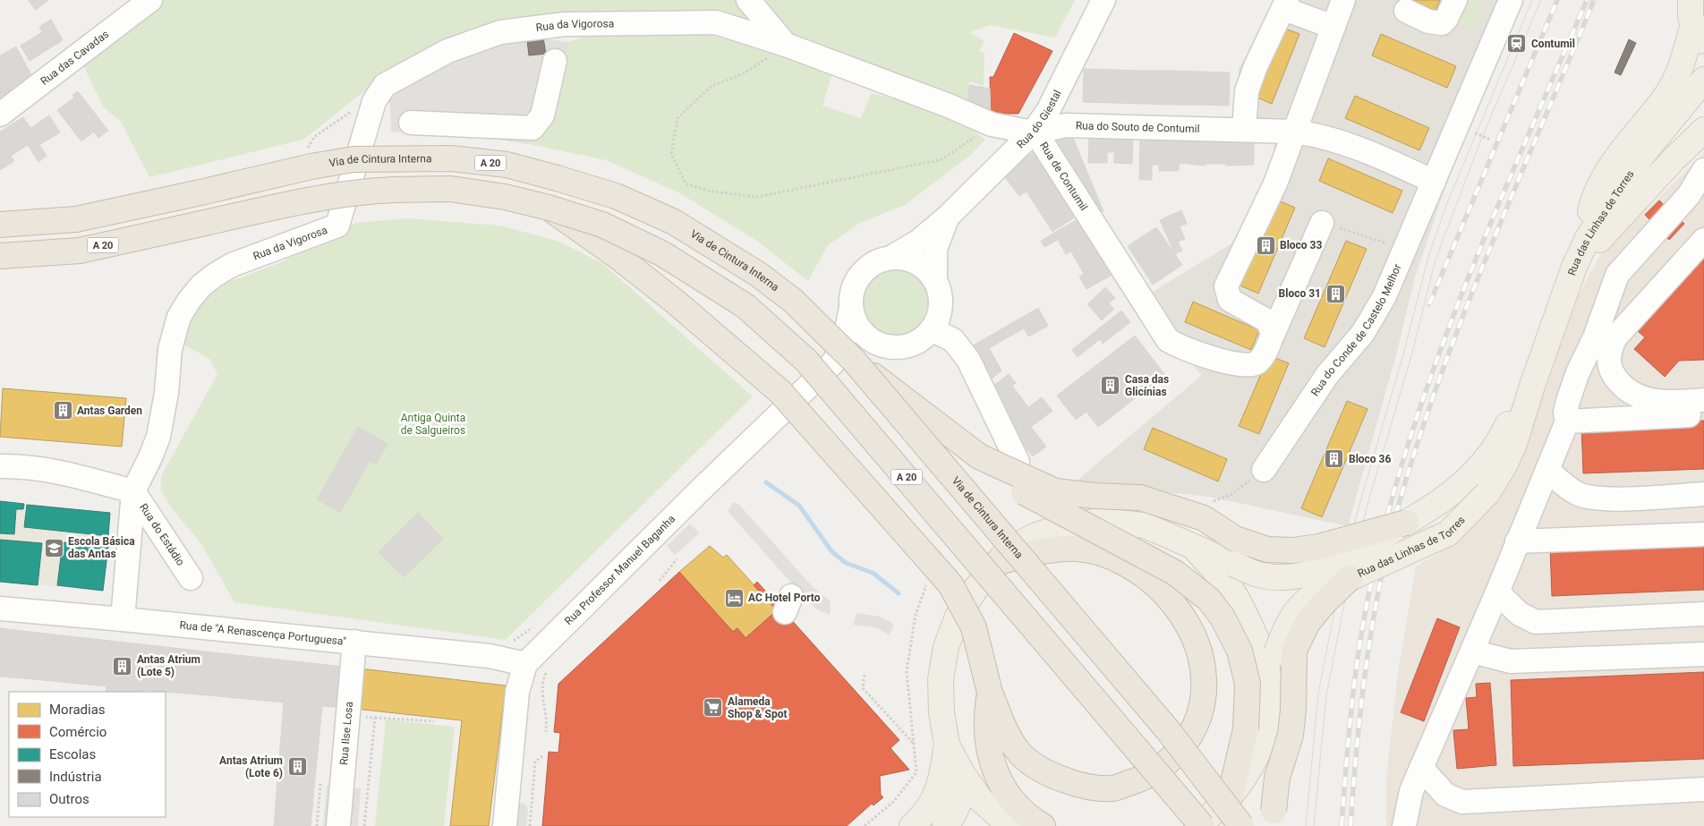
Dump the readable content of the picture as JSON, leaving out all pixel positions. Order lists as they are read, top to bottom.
{
  "streets": {
    "highway": ["Via de Cintura Interna", "A 20"],
    "main road": ["Rua das Linhas de Torres"],
    "street": [
      "Rua da Vigorosa",
      "Rua das Cavadas",
      "Rua do Giestal",
      "Rua do Souto de Contumil",
      "Rua de Contumil",
      "Rua do Conde de Castelo Melhor",
      "Rua do Estádio",
      "Rua Professor Manuel Baganha",
      "Rua de \"A Renascença Portuguesa\"",
      "Rua Ilse Losa"
    ]
  },
  "crossings": [
    ["Rua da Vigorosa", "Rua de Contumil"],
    ["Rua da Vigorosa", "Rua do Estádio"],
    ["Rua do Giestal", "Rua do Souto de Contumil"],
    ["Rua do Giestal", "Rua de Contumil"],
    ["Rua do Giestal", "Rua Professor Manuel Baganha"],
    ["Rua do Souto de Contumil", "Rua de Contumil"],
    ["Via de Cintura Interna", "Rua Professor Manuel Baganha"],
    ["Rua Professor Manuel Baganha", "Rua de \"A Renascença Portuguesa\""],
    ["Rua de \"A Renascença Portuguesa\"", "Rua Ilse Losa"]
  ],
  "parks": ["Antiga Quinta de Salgueiros"],
  "places": {
    "station": ["Contumil"],
    "building": [
      "Bloco 33",
      "Bloco 31",
      "Casa das Glicínias",
      "Antas Garden",
      "Bloco 36",
      "Antas Atrium (Lote 5)",
      "Antas Atrium (Lote 6)"
    ],
    "school or university": ["Escola Básica das Antas"],
    "hotel": ["AC Hotel Porto"],
    "supermarket": ["Alameda Shop & Spot"]
  },
  "legend": [
    "Moradias",
    "Comércio",
    "Escolas",
    "Indústria",
    "Outros"
  ]
}
